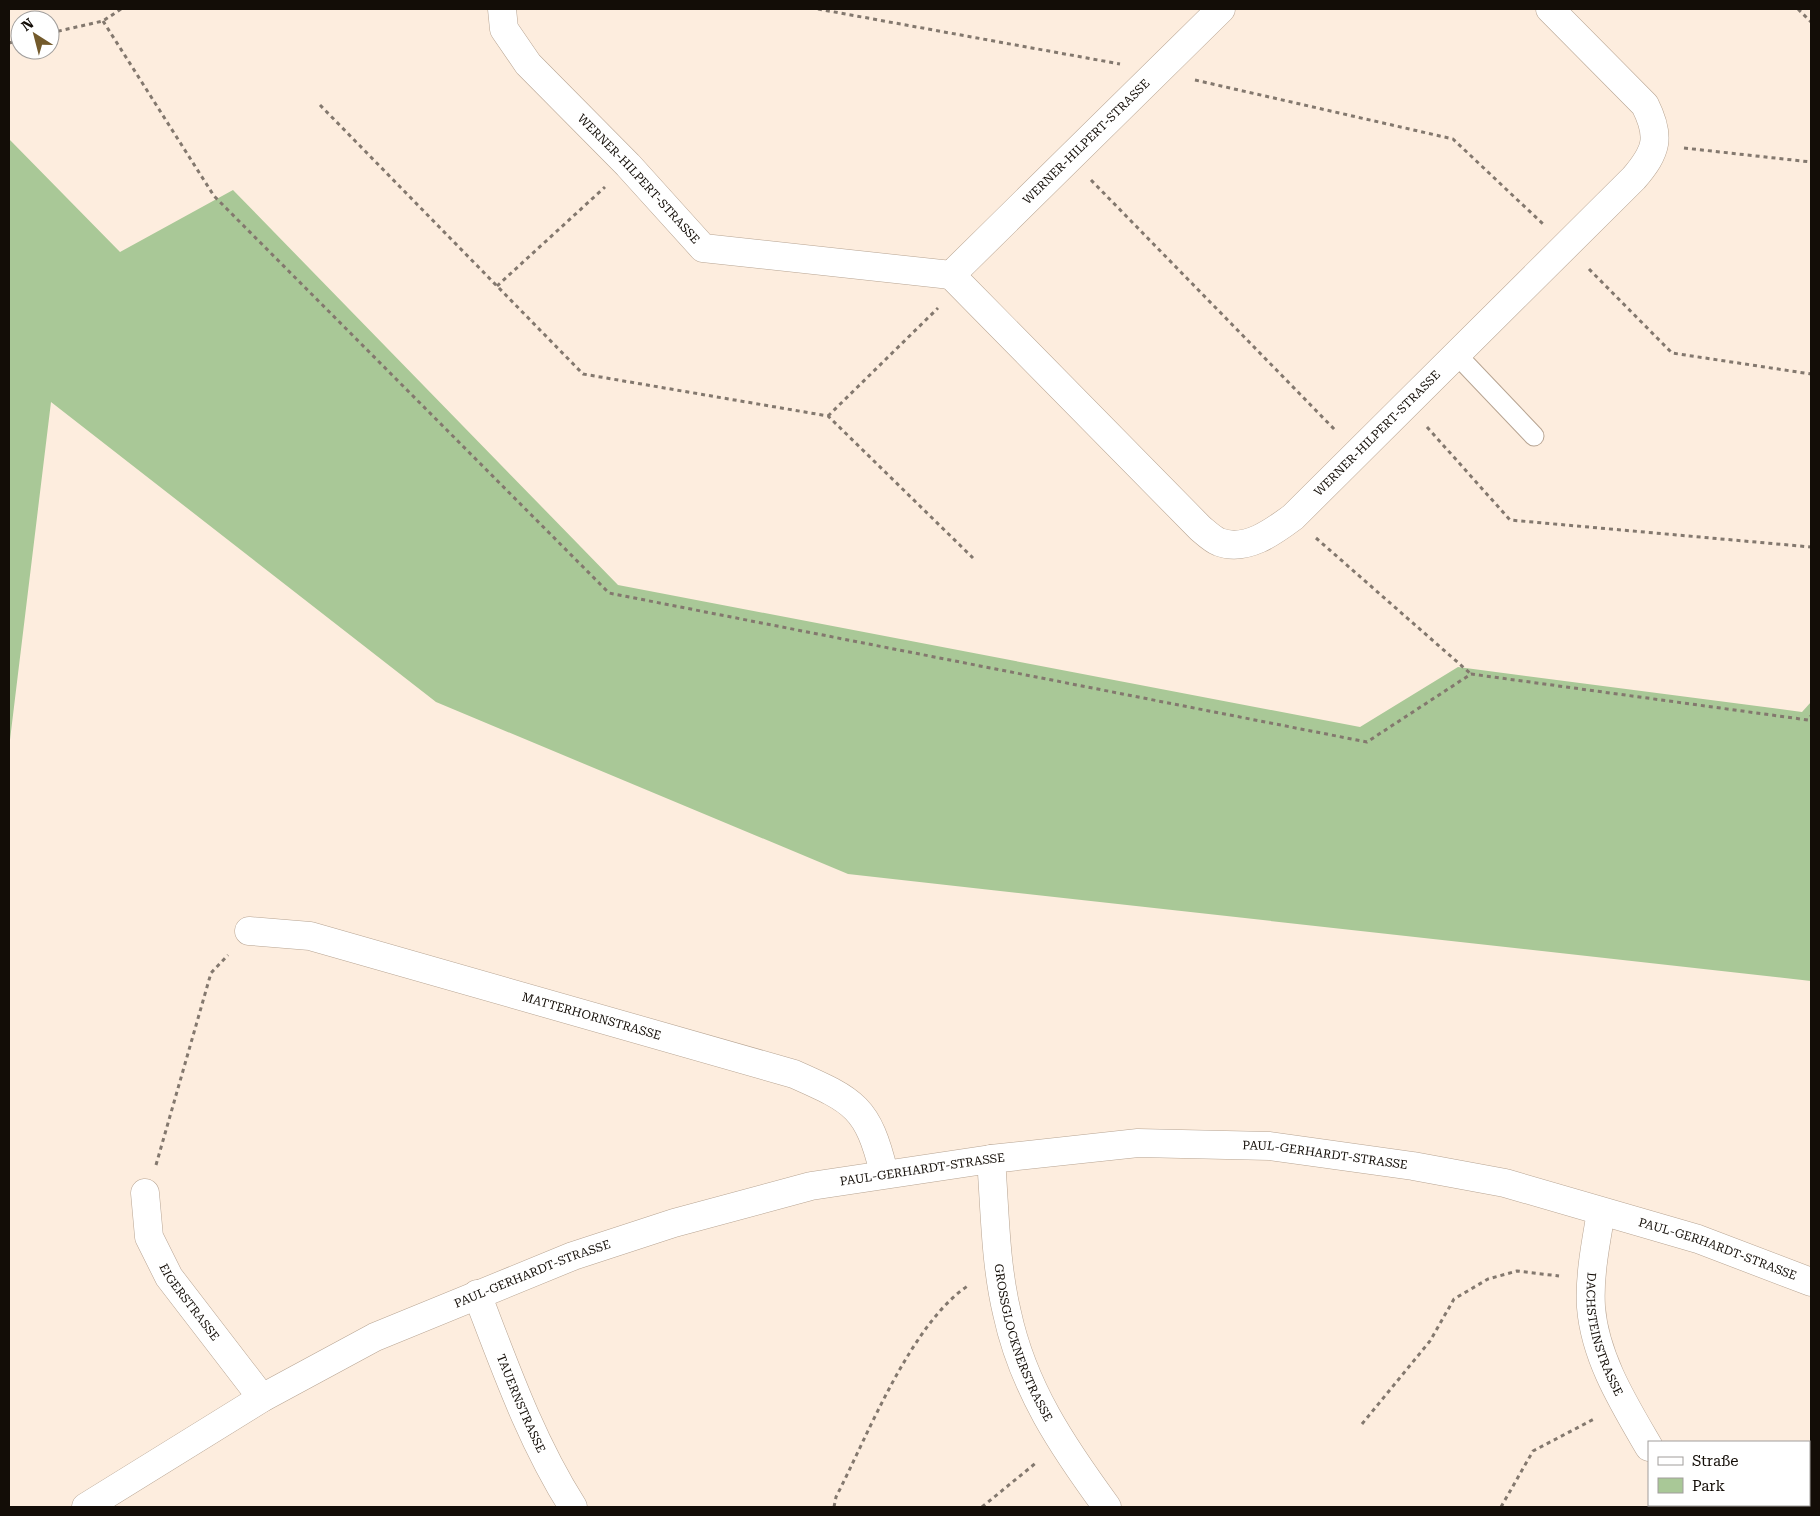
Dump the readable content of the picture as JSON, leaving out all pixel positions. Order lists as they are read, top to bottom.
{
  "streets": {
    "street": [
      "WERNER-HILPERT-STRASSE",
      "MATTERHORNSTRASSE",
      "PAUL-GERHARDT-STRASSE",
      "EIGERSTRASSE",
      "DACHSTEINSTRASSE",
      "GROSSGLOCKNERSTRASSE",
      "TAUERNSTRASSE"
    ]
  },
  "crossings": [
    ["MATTERHORNSTRASSE", "PAUL-GERHARDT-STRASSE"],
    ["PAUL-GERHARDT-STRASSE", "EIGERSTRASSE"],
    ["PAUL-GERHARDT-STRASSE", "DACHSTEINSTRASSE"],
    ["PAUL-GERHARDT-STRASSE", "GROSSGLOCKNERSTRASSE"],
    ["PAUL-GERHARDT-STRASSE", "TAUERNSTRASSE"]
  ],
  "legend": ["Straße", "Park"],
  "north": "top left"
}
